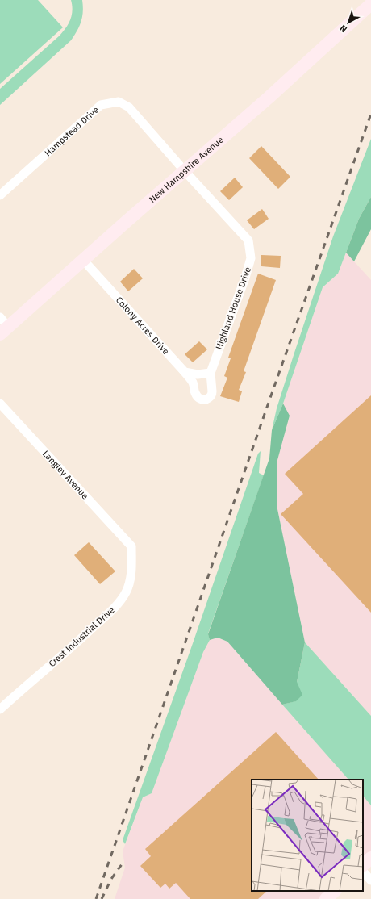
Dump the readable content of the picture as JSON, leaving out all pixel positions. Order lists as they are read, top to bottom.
{
  "streets": {
    "street": [
      "Hampstead Drive",
      "New Hampshire Avenue",
      "Highland House Drive",
      "Colony Acres Drive",
      "Langley Avenue",
      "Crest Industrial Drive"
    ]
  },
  "crossings": [
    ["Hampstead Drive", "New Hampshire Avenue"],
    ["Hampstead Drive", "Highland House Drive"],
    ["New Hampshire Avenue", "Highland House Drive"],
    ["New Hampshire Avenue", "Colony Acres Drive"],
    ["Highland House Drive", "Colony Acres Drive"],
    ["Langley Avenue", "Crest Industrial Drive"]
  ],
  "north": "bottom left"
}
